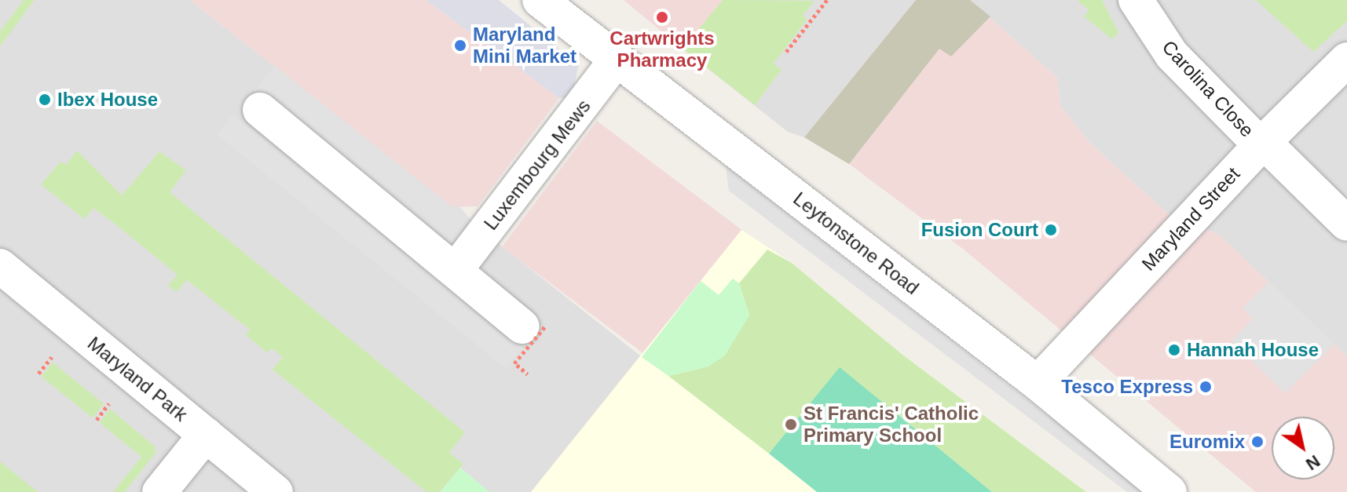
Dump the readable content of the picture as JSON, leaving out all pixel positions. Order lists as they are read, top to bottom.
{
  "streets": {
    "street": [
      "Carolina Close",
      "Luxembourg Mews",
      "Maryland Street",
      "Leytonstone Road",
      "Maryland Park"
    ]
  },
  "crossings": [
    ["Carolina Close", "Maryland Street"],
    ["Luxembourg Mews", "Leytonstone Road"],
    ["Maryland Street", "Leytonstone Road"]
  ],
  "places": [
    "Cartwrights Pharmacy",
    "Maryland Mini Market",
    "Ibex House",
    "Fusion Court",
    "Hannah House",
    "Tesco Express",
    "St Francis' Catholic Primary School",
    "Euromix"
  ],
  "north": "bottom right"
}
